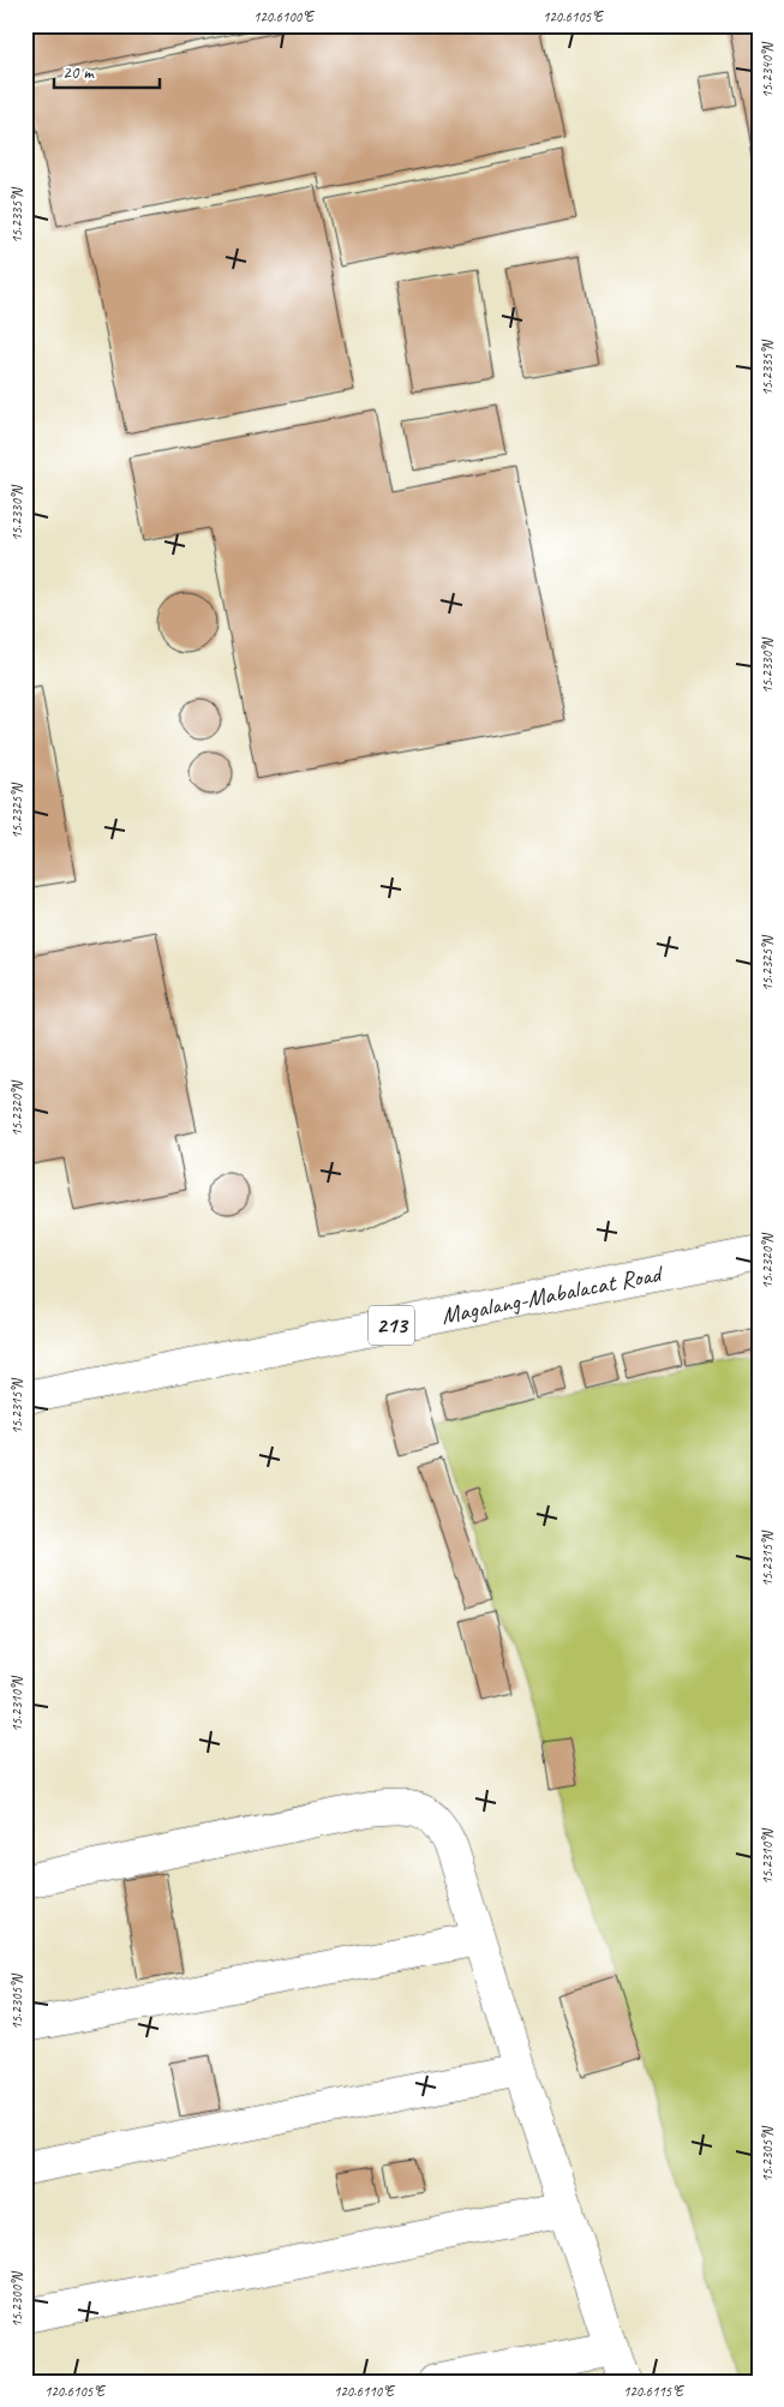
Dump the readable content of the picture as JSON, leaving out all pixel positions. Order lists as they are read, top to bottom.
{
  "streets": {
    "street": ["Magalang-Mabalacat Road", "213"]
  },
  "scale_bar": "20 m",
  "coordinates": [
    "120.6100°E",
    "120.6105°E",
    "15.2340°N",
    "15.2335°N",
    "15.2330°N",
    "15.2325°N",
    "15.2320°N",
    "15.2315°N",
    "15.2310°N",
    "15.2305°N",
    "15.2300°N",
    "120.6110°E",
    "120.6115°E"
  ]
}
